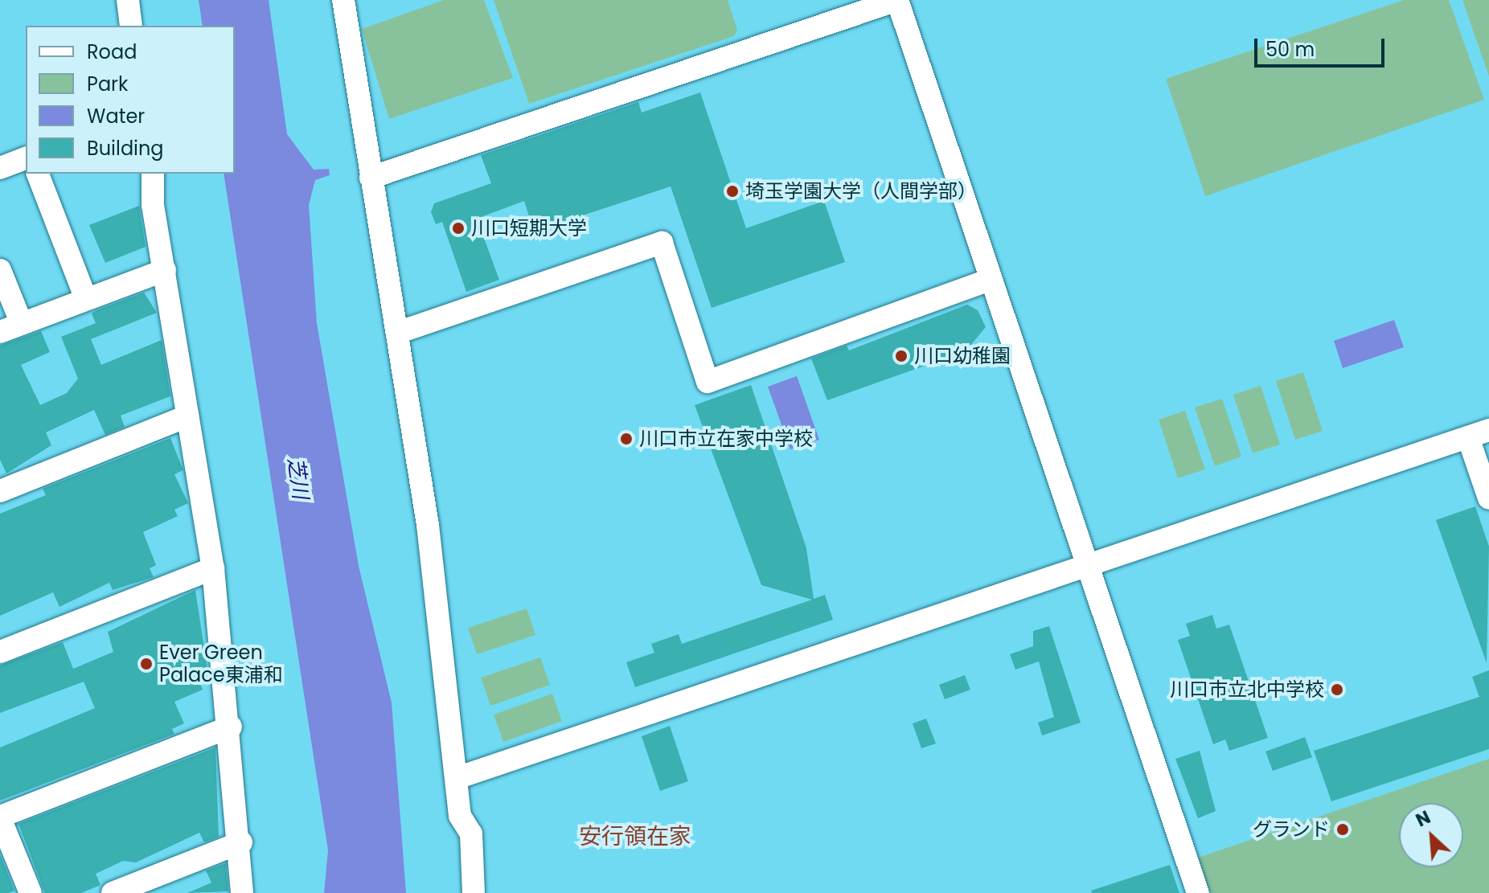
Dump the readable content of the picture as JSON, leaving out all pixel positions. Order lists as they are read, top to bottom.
{
  "districts": ["安行領在家"],
  "water": ["芝川"],
  "places": [
    "埼玉学園大学（人間学部）",
    "川口短期大学",
    "川口幼稚園",
    "川口市立在家中学校",
    "Ever Green Palace東浦和",
    "川口市立北中学校",
    "グランド"
  ],
  "legend": [
    "Road",
    "Park",
    "Water",
    "Building"
  ],
  "scale_bar": "50 m",
  "north": "top left"
}
